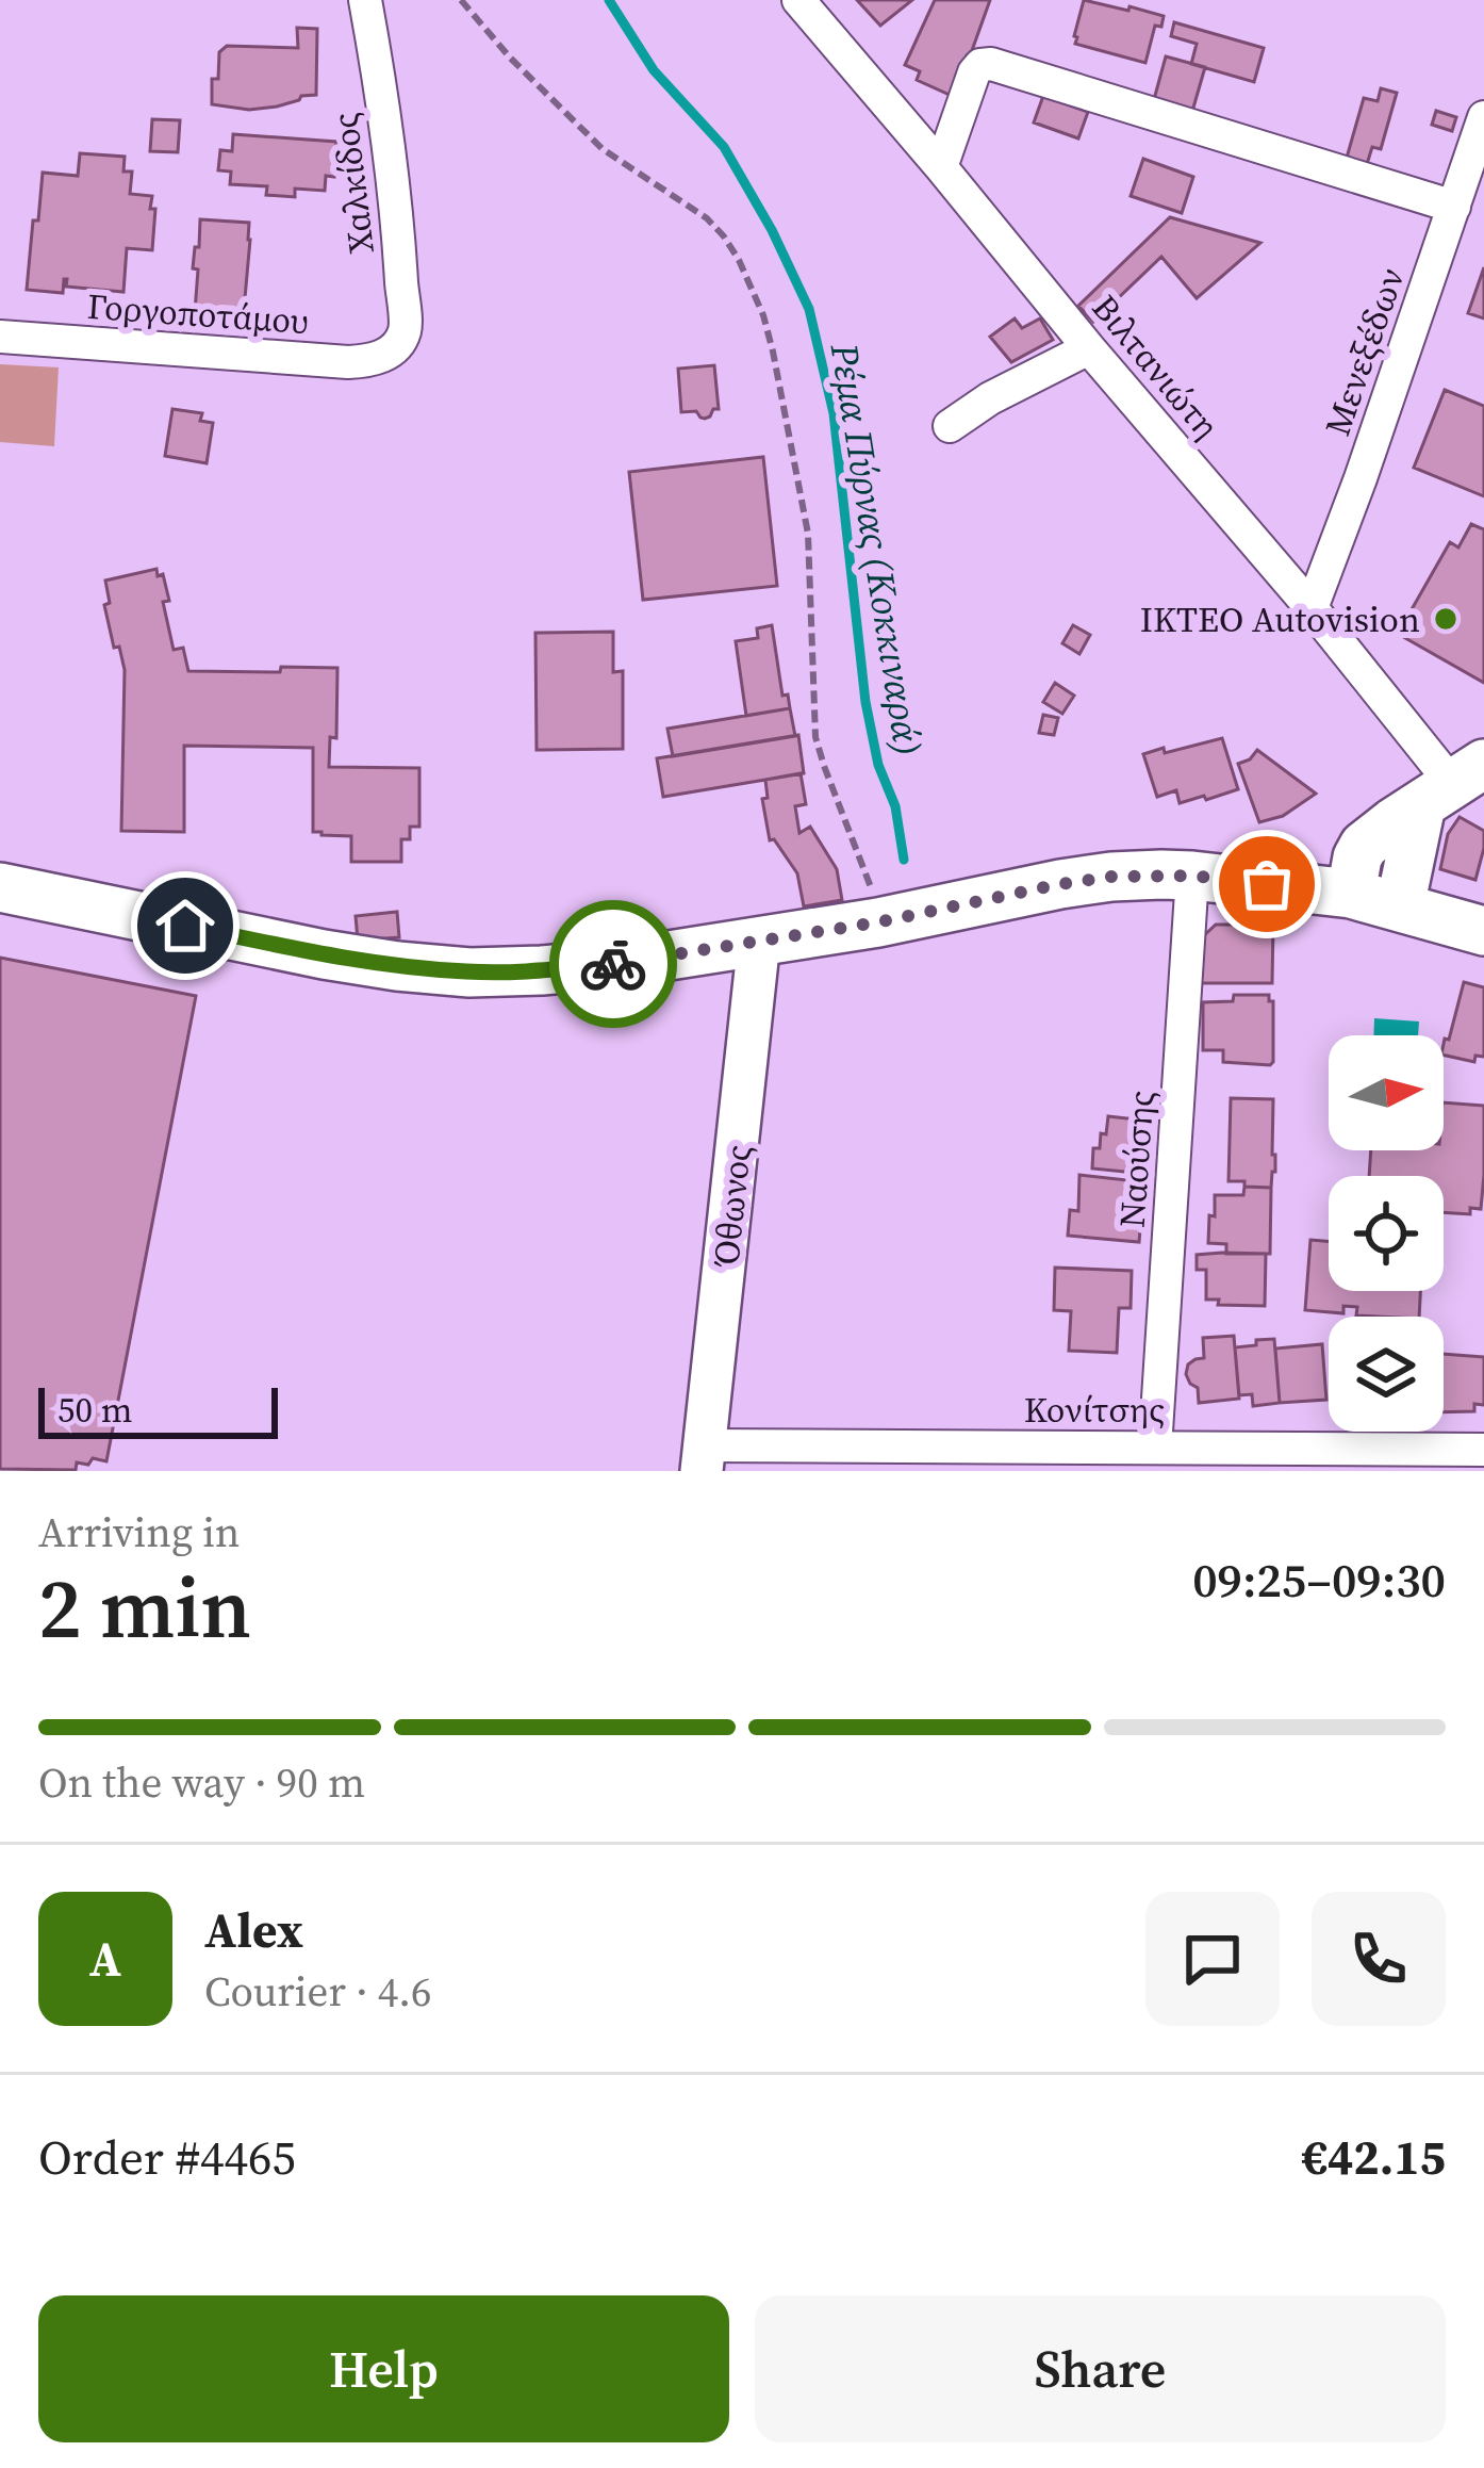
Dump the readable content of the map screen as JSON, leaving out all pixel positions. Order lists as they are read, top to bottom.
{
  "streets": {
    "street": [
      "Χαλκίδος",
      "Γοργοποτάμου",
      "Μενεξέδων",
      "Βιλτανιώτη",
      "Ναούσης",
      "Όθωνος",
      "Κονίτσης"
    ]
  },
  "crossings": [
    ["Χαλκίδος", "Γοργοποτάμου"],
    ["Μενεξέδων", "Βιλτανιώτη"],
    ["Ναούσης", "Κονίτσης"],
    ["Όθωνος", "Κονίτσης"]
  ],
  "water": ["Ρέμα Πύρνας (Κοκκιναρά)"],
  "places": ["ΙΚΤΕΟ Autovision"],
  "scale_bar": "50 m",
  "north": "right",
  "page": {
    "scale": "50 m",
    "heading": ["2 min", "Arriving in", "09:25–09:30"],
    "panel": [
      "Alex",
      "Courier · 4.6",
      "Order #4465",
      "€42.15"
    ],
    "bar": "On the way · 90 m",
    "round": "A",
    "buttons": ["Help", "Share"]
  }
}
